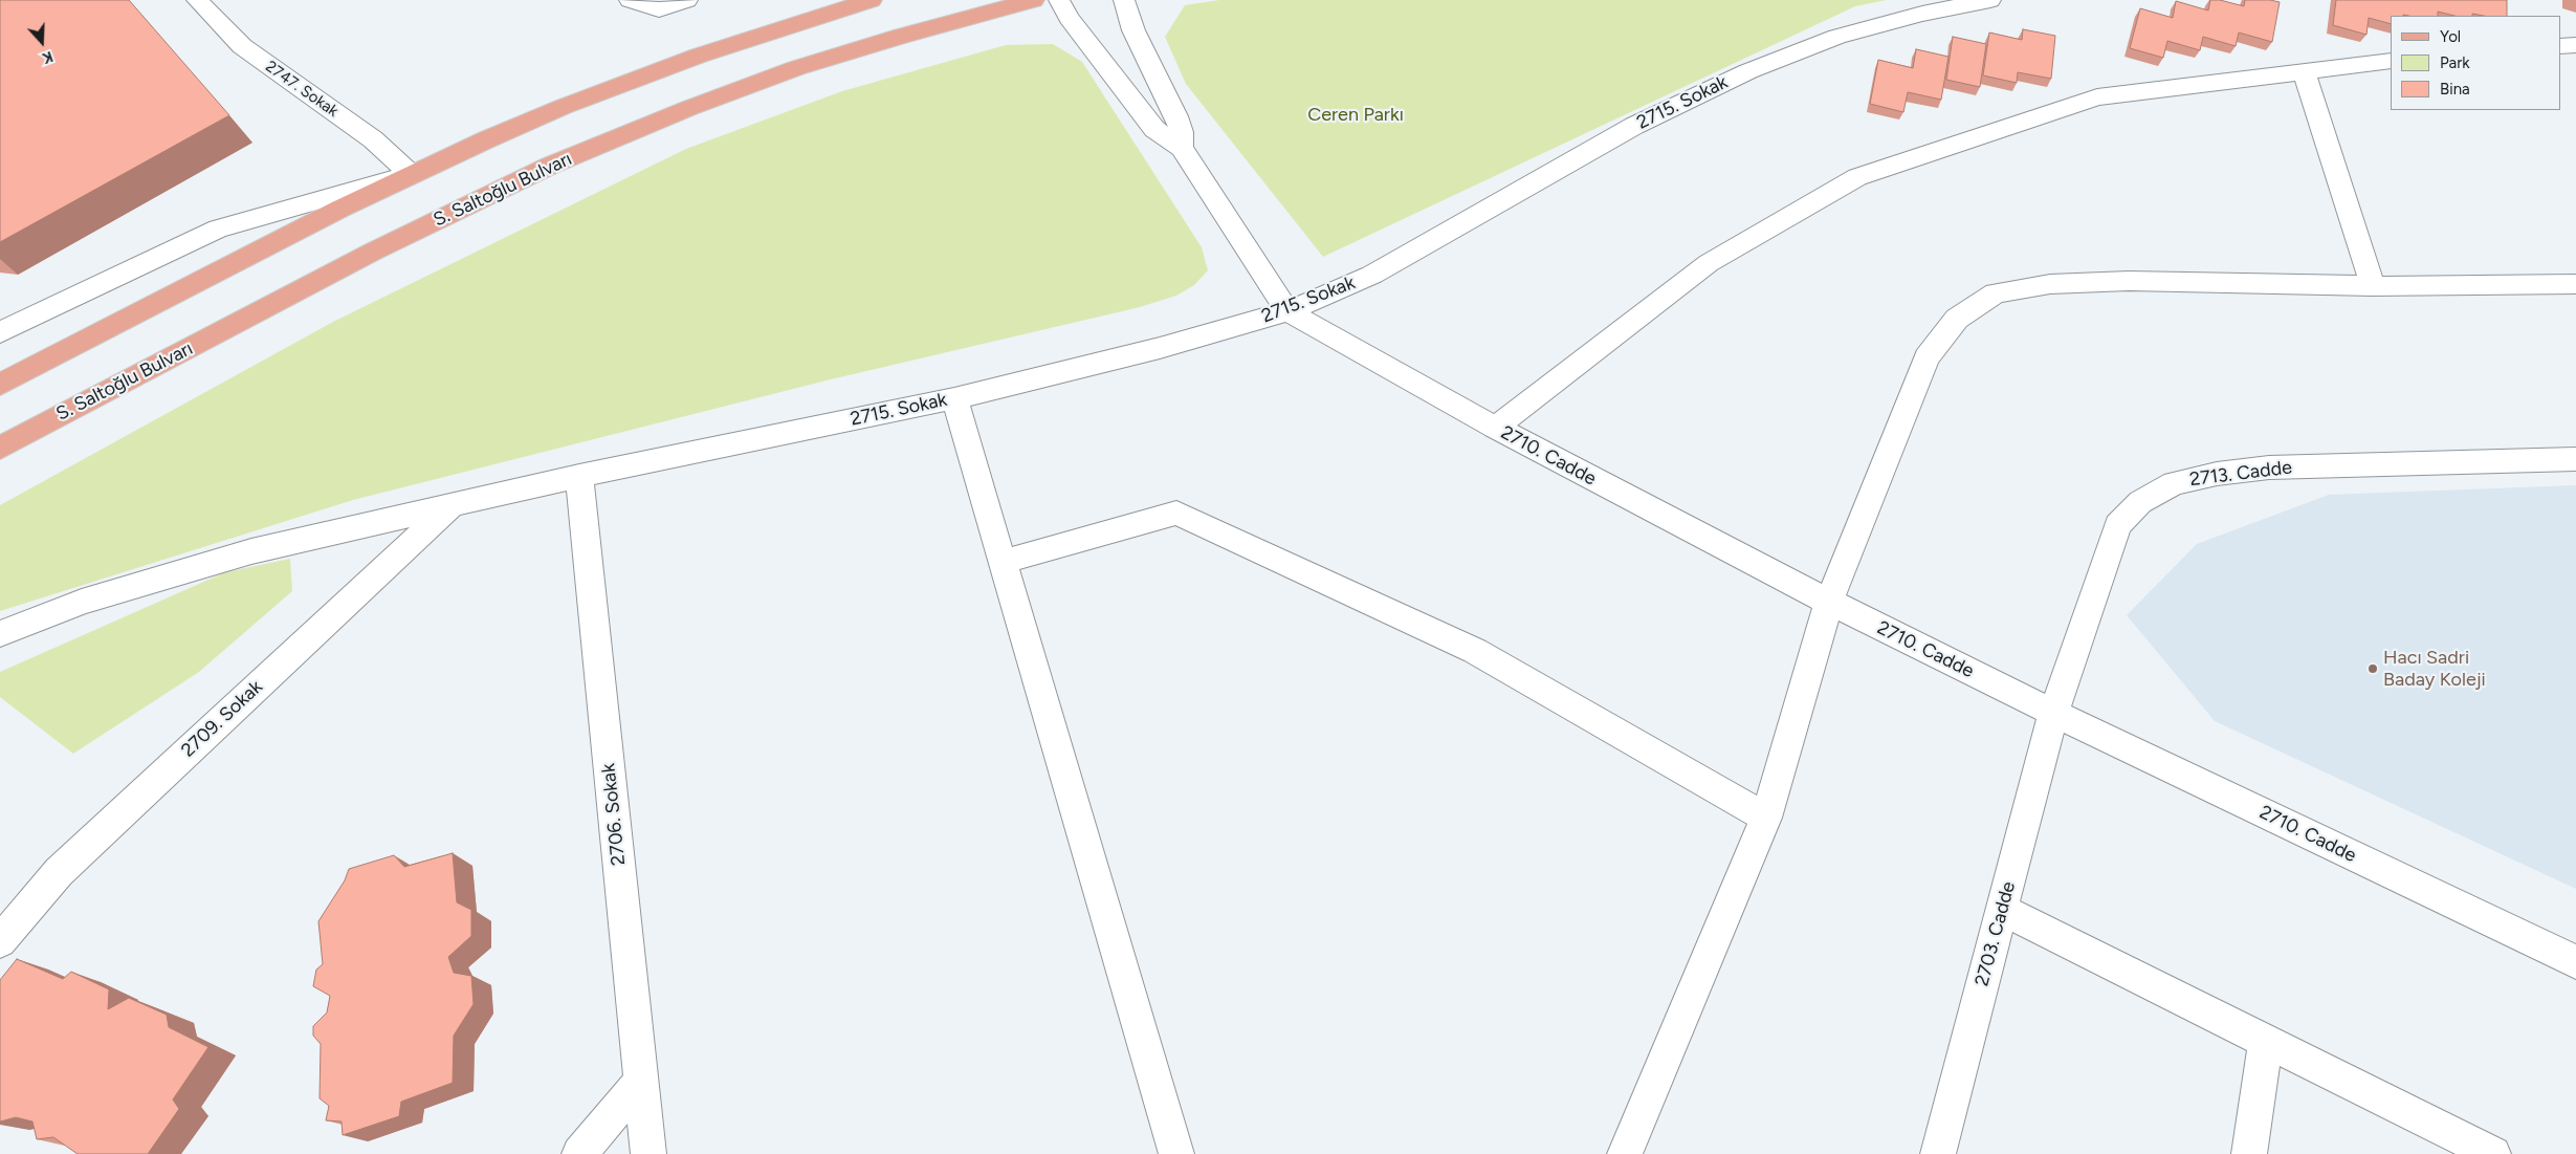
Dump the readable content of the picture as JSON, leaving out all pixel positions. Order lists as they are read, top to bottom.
{
  "streets": {
    "main road": ["S. Saltoğlu Bulvarı"],
    "street": [
      "2747. Sokak",
      "2715. Sokak",
      "2710. Cadde",
      "2713. Cadde",
      "2709. Sokak",
      "2706. Sokak",
      "2703. Cadde"
    ]
  },
  "crossings": [
    ["2715. Sokak", "2710. Cadde"],
    ["2715. Sokak", "2709. Sokak"],
    ["2715. Sokak", "2706. Sokak"],
    ["2710. Cadde", "2713. Cadde"],
    ["2710. Cadde", "2703. Cadde"],
    ["2713. Cadde", "2703. Cadde"]
  ],
  "parks": ["Ceren Parkı"],
  "places": ["Hacı Sadri Baday Koleji"],
  "legend": ["Yol", "Park", "Bina"],
  "north": "bottom"
}
